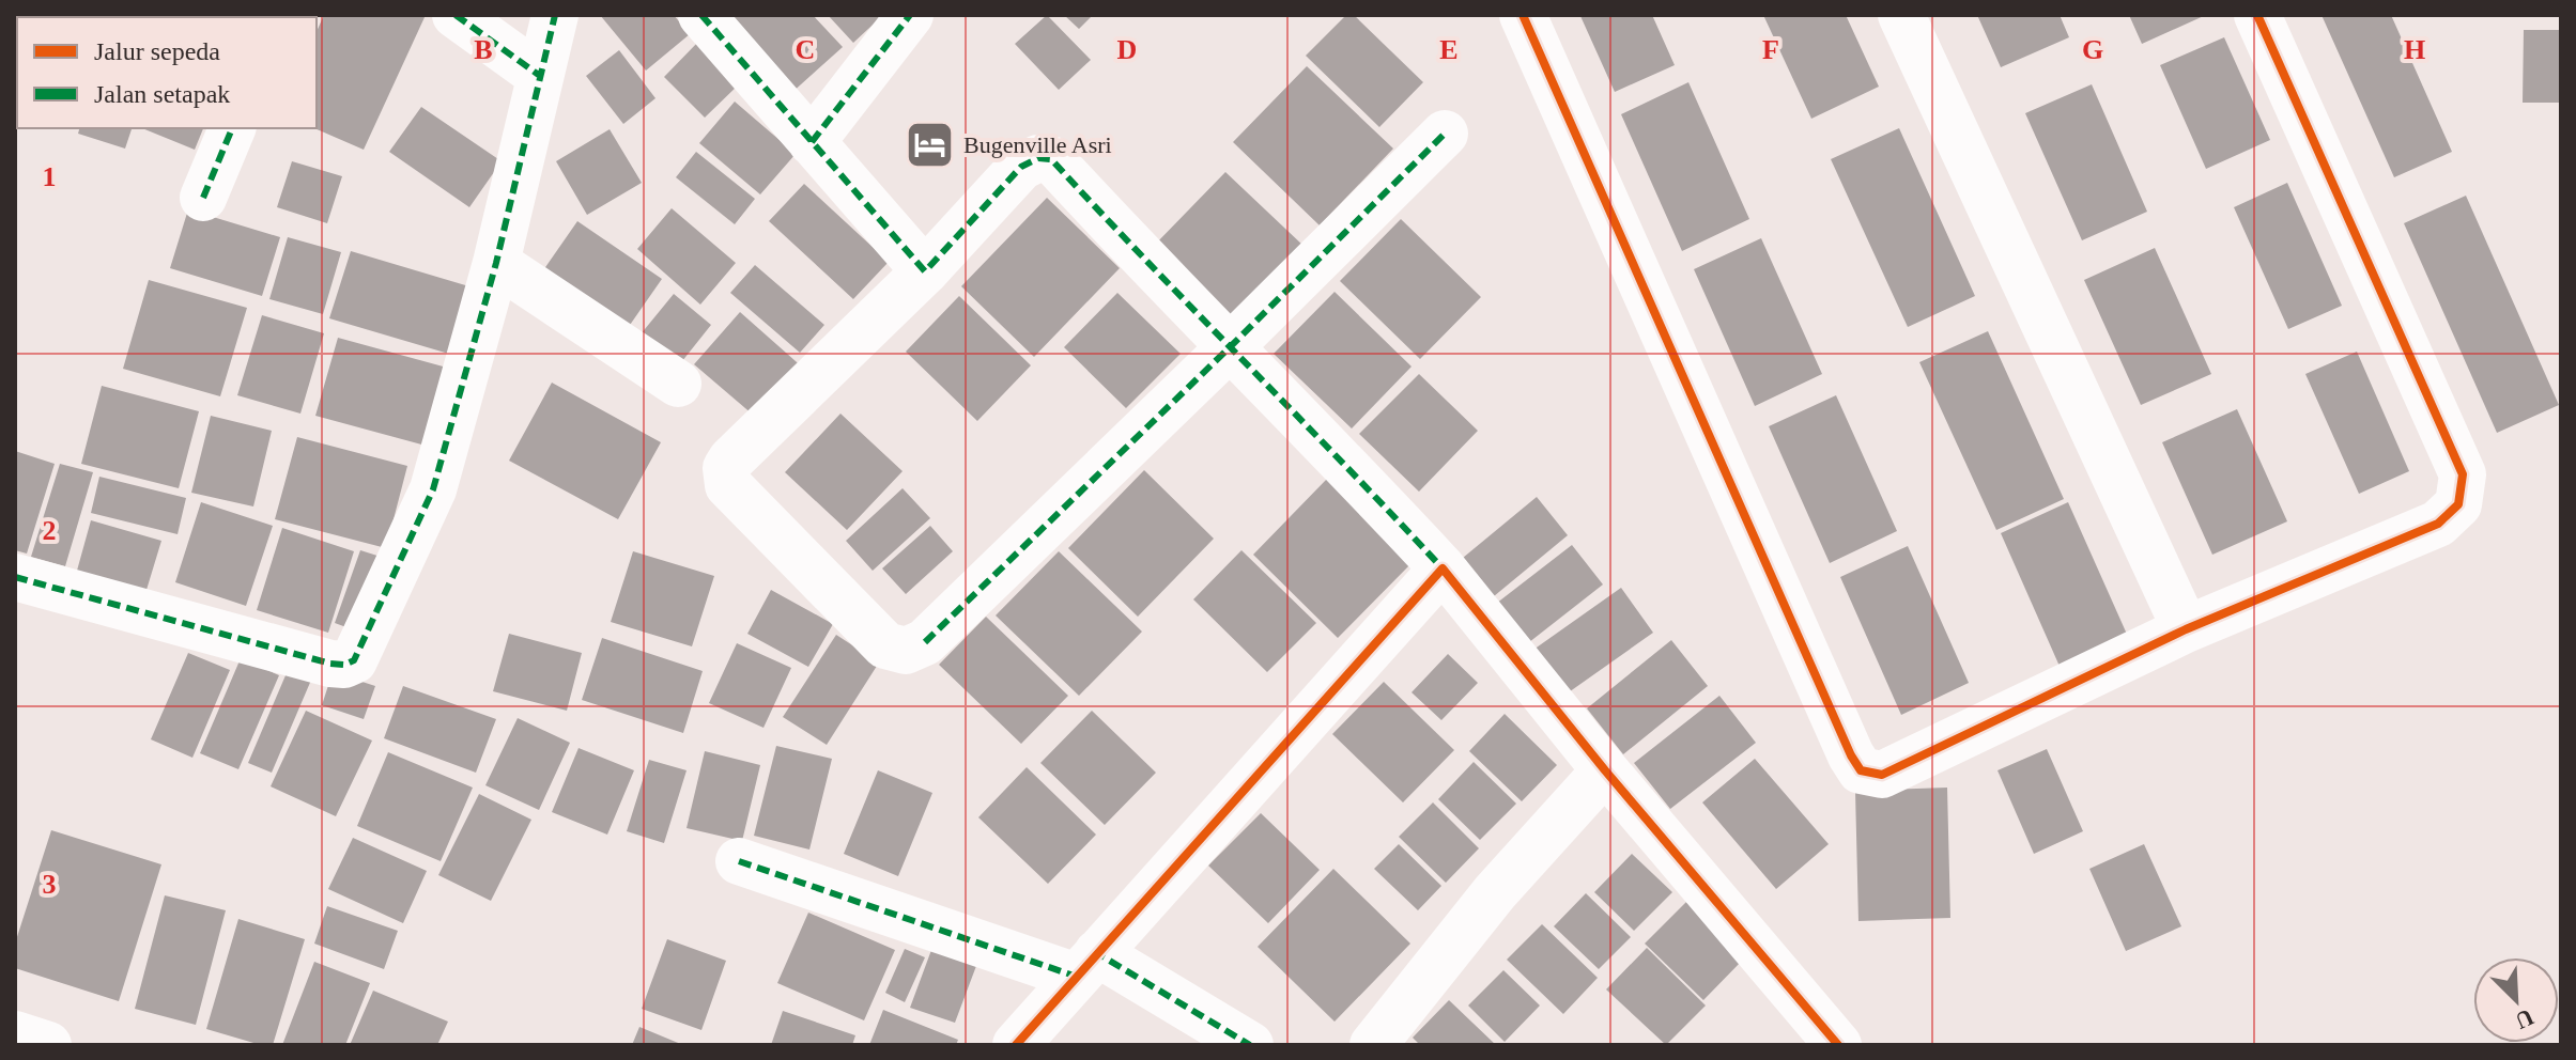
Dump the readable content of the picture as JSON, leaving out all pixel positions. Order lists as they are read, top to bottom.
{
  "places": {
    "hotel": ["Bugenville Asri"]
  },
  "legend": ["Jalur sepeda", "Jalan setapak"],
  "north": "bottom right",
  "grid": {
    "columns": [
      "B",
      "C",
      "D",
      "E",
      "F",
      "G",
      "H"
    ],
    "rows": ["1", "2", "3"]
  }
}
